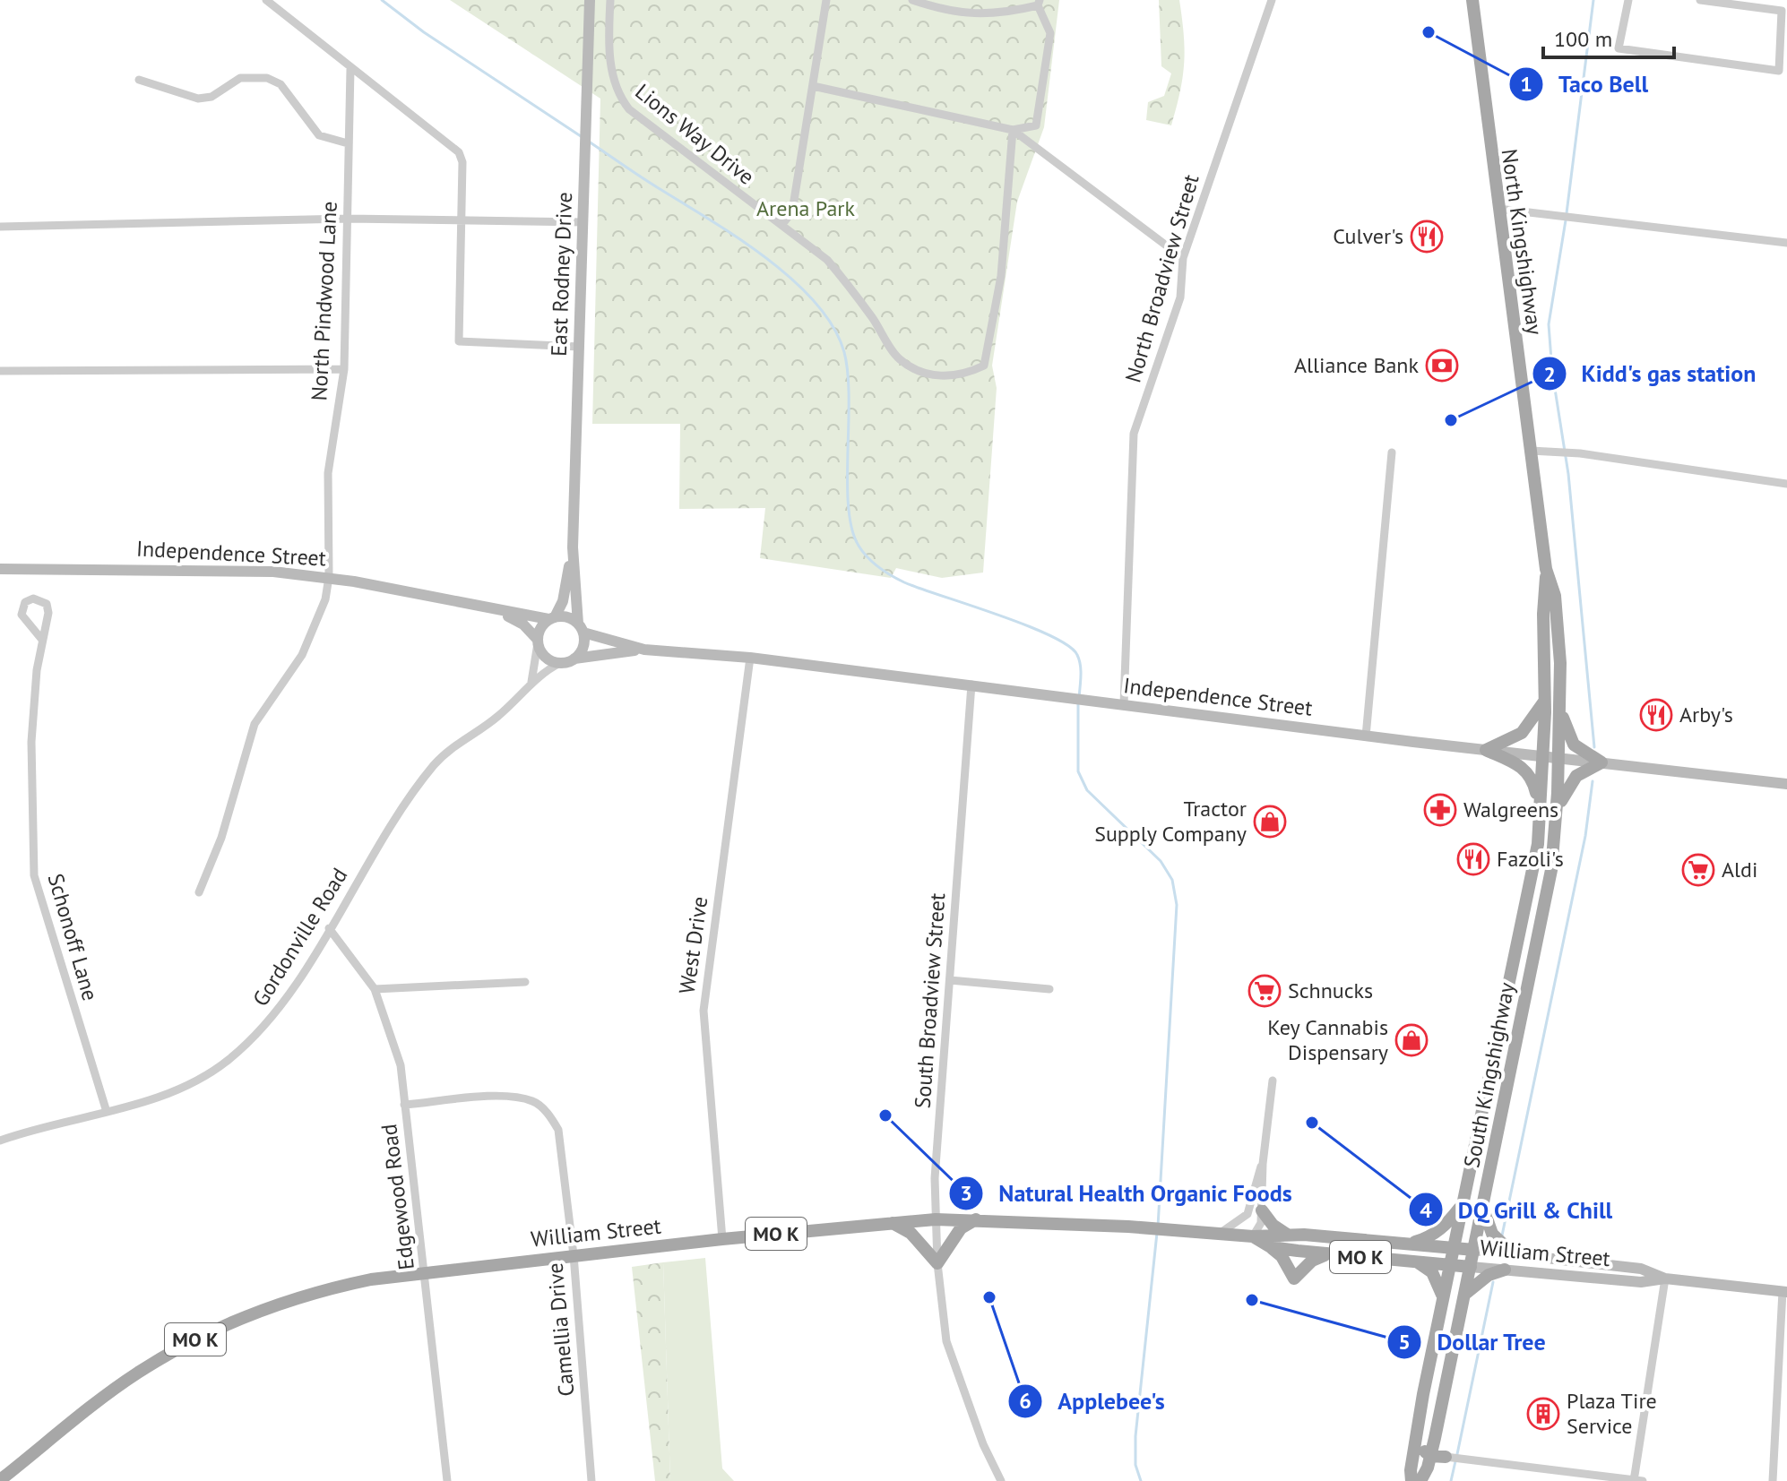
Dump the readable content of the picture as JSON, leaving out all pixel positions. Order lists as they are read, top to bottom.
{
  "streets": {
    "main road": [
      "North Kingshighway",
      "South Kingshighway",
      "William Street",
      "MO K"
    ],
    "street": [
      "Lions Way Drive",
      "East Rodney Drive",
      "North Broadview Street",
      "North Pindwood Lane",
      "Independence Street",
      "Schonoff Lane",
      "Gordonville Road",
      "West Drive",
      "South Broadview Street",
      "Edgewood Road",
      "Camellia Drive"
    ]
  },
  "crossings": [
    ["North Kingshighway", "Independence Street"],
    ["North Kingshighway", "South Kingshighway"],
    ["East Rodney Drive", "Independence Street"],
    ["East Rodney Drive", "Gordonville Road"],
    ["North Broadview Street", "Independence Street"],
    ["North Pindwood Lane", "Independence Street"],
    ["Independence Street", "Gordonville Road"],
    ["Independence Street", "West Drive"],
    ["Independence Street", "South Broadview Street"],
    ["Independence Street", "South Kingshighway"],
    ["Schonoff Lane", "Gordonville Road"],
    ["Gordonville Road", "Edgewood Road"],
    ["West Drive", "William Street"],
    ["South Broadview Street", "William Street"],
    ["South Kingshighway", "William Street"],
    ["Edgewood Road", "William Street"],
    ["Edgewood Road", "Camellia Drive"],
    ["William Street", "Camellia Drive"]
  ],
  "parks": ["Arena Park"],
  "places": {
    "other": [
      "Taco Bell",
      "Kidd's gas station",
      "Natural Health Organic Foods",
      "DQ Grill & Chill",
      "Applebee's",
      "Dollar Tree"
    ],
    "restaurant": ["Culver's", "Arby's", "Fazoli's"],
    "bank": ["Alliance Bank"],
    "pharmacy": ["Walgreens"],
    "shop": ["Tractor Supply Company", "Key Cannabis Dispensary"],
    "supermarket": ["Aldi", "Schnucks"],
    "building": ["Plaza Tire Service"]
  },
  "scale_bar": "100 m"
}
